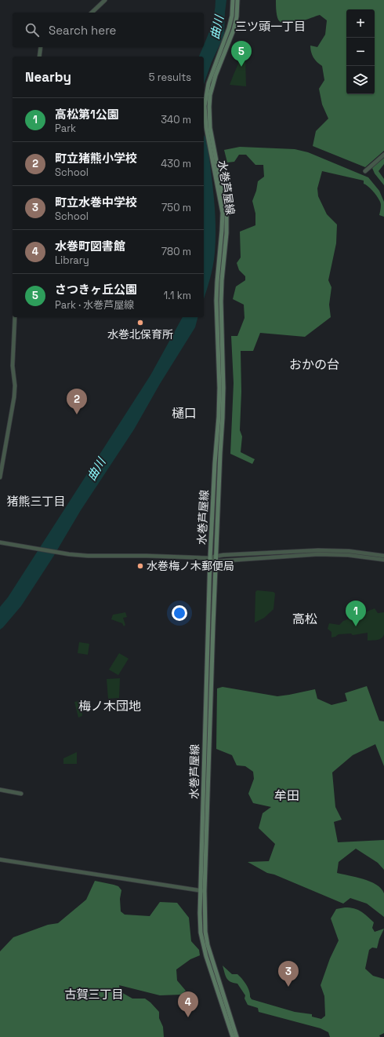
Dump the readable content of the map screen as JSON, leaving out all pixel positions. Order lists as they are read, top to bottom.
{
  "streets": {
    "main road": ["水巻芦屋線"]
  },
  "districts": [
    "三ツ頭一丁目",
    "おかの台",
    "樋口",
    "猪熊三丁目",
    "高松",
    "梅ノ木団地",
    "牟田",
    "古賀三丁目"
  ],
  "water": ["曲川"],
  "places": ["水巻北保育所", "水巻梅ノ木郵便局"],
  "page": {
    "map_buttons": ["+", "−"],
    "search": "Search here",
    "pins": [
      "5",
      "2",
      "1",
      "3",
      "4"
    ],
    "heading": ["Nearby", "5 results"],
    "list": [
      {
        "mark": "1",
        "name": "高松第1公園",
        "note": "Park",
        "value": "340 m"
      },
      {
        "mark": "2",
        "name": "町立猪熊小学校",
        "note": "School",
        "value": "430 m"
      },
      {
        "mark": "3",
        "name": "町立水巻中学校",
        "note": "School",
        "value": "750 m"
      },
      {
        "mark": "4",
        "name": "水巻町図書館",
        "note": "Library",
        "value": "780 m"
      },
      {
        "mark": "5",
        "name": "さつきヶ丘公園",
        "note": "Park · 水巻芦屋線",
        "value": "1.1 km"
      }
    ]
  }
}
